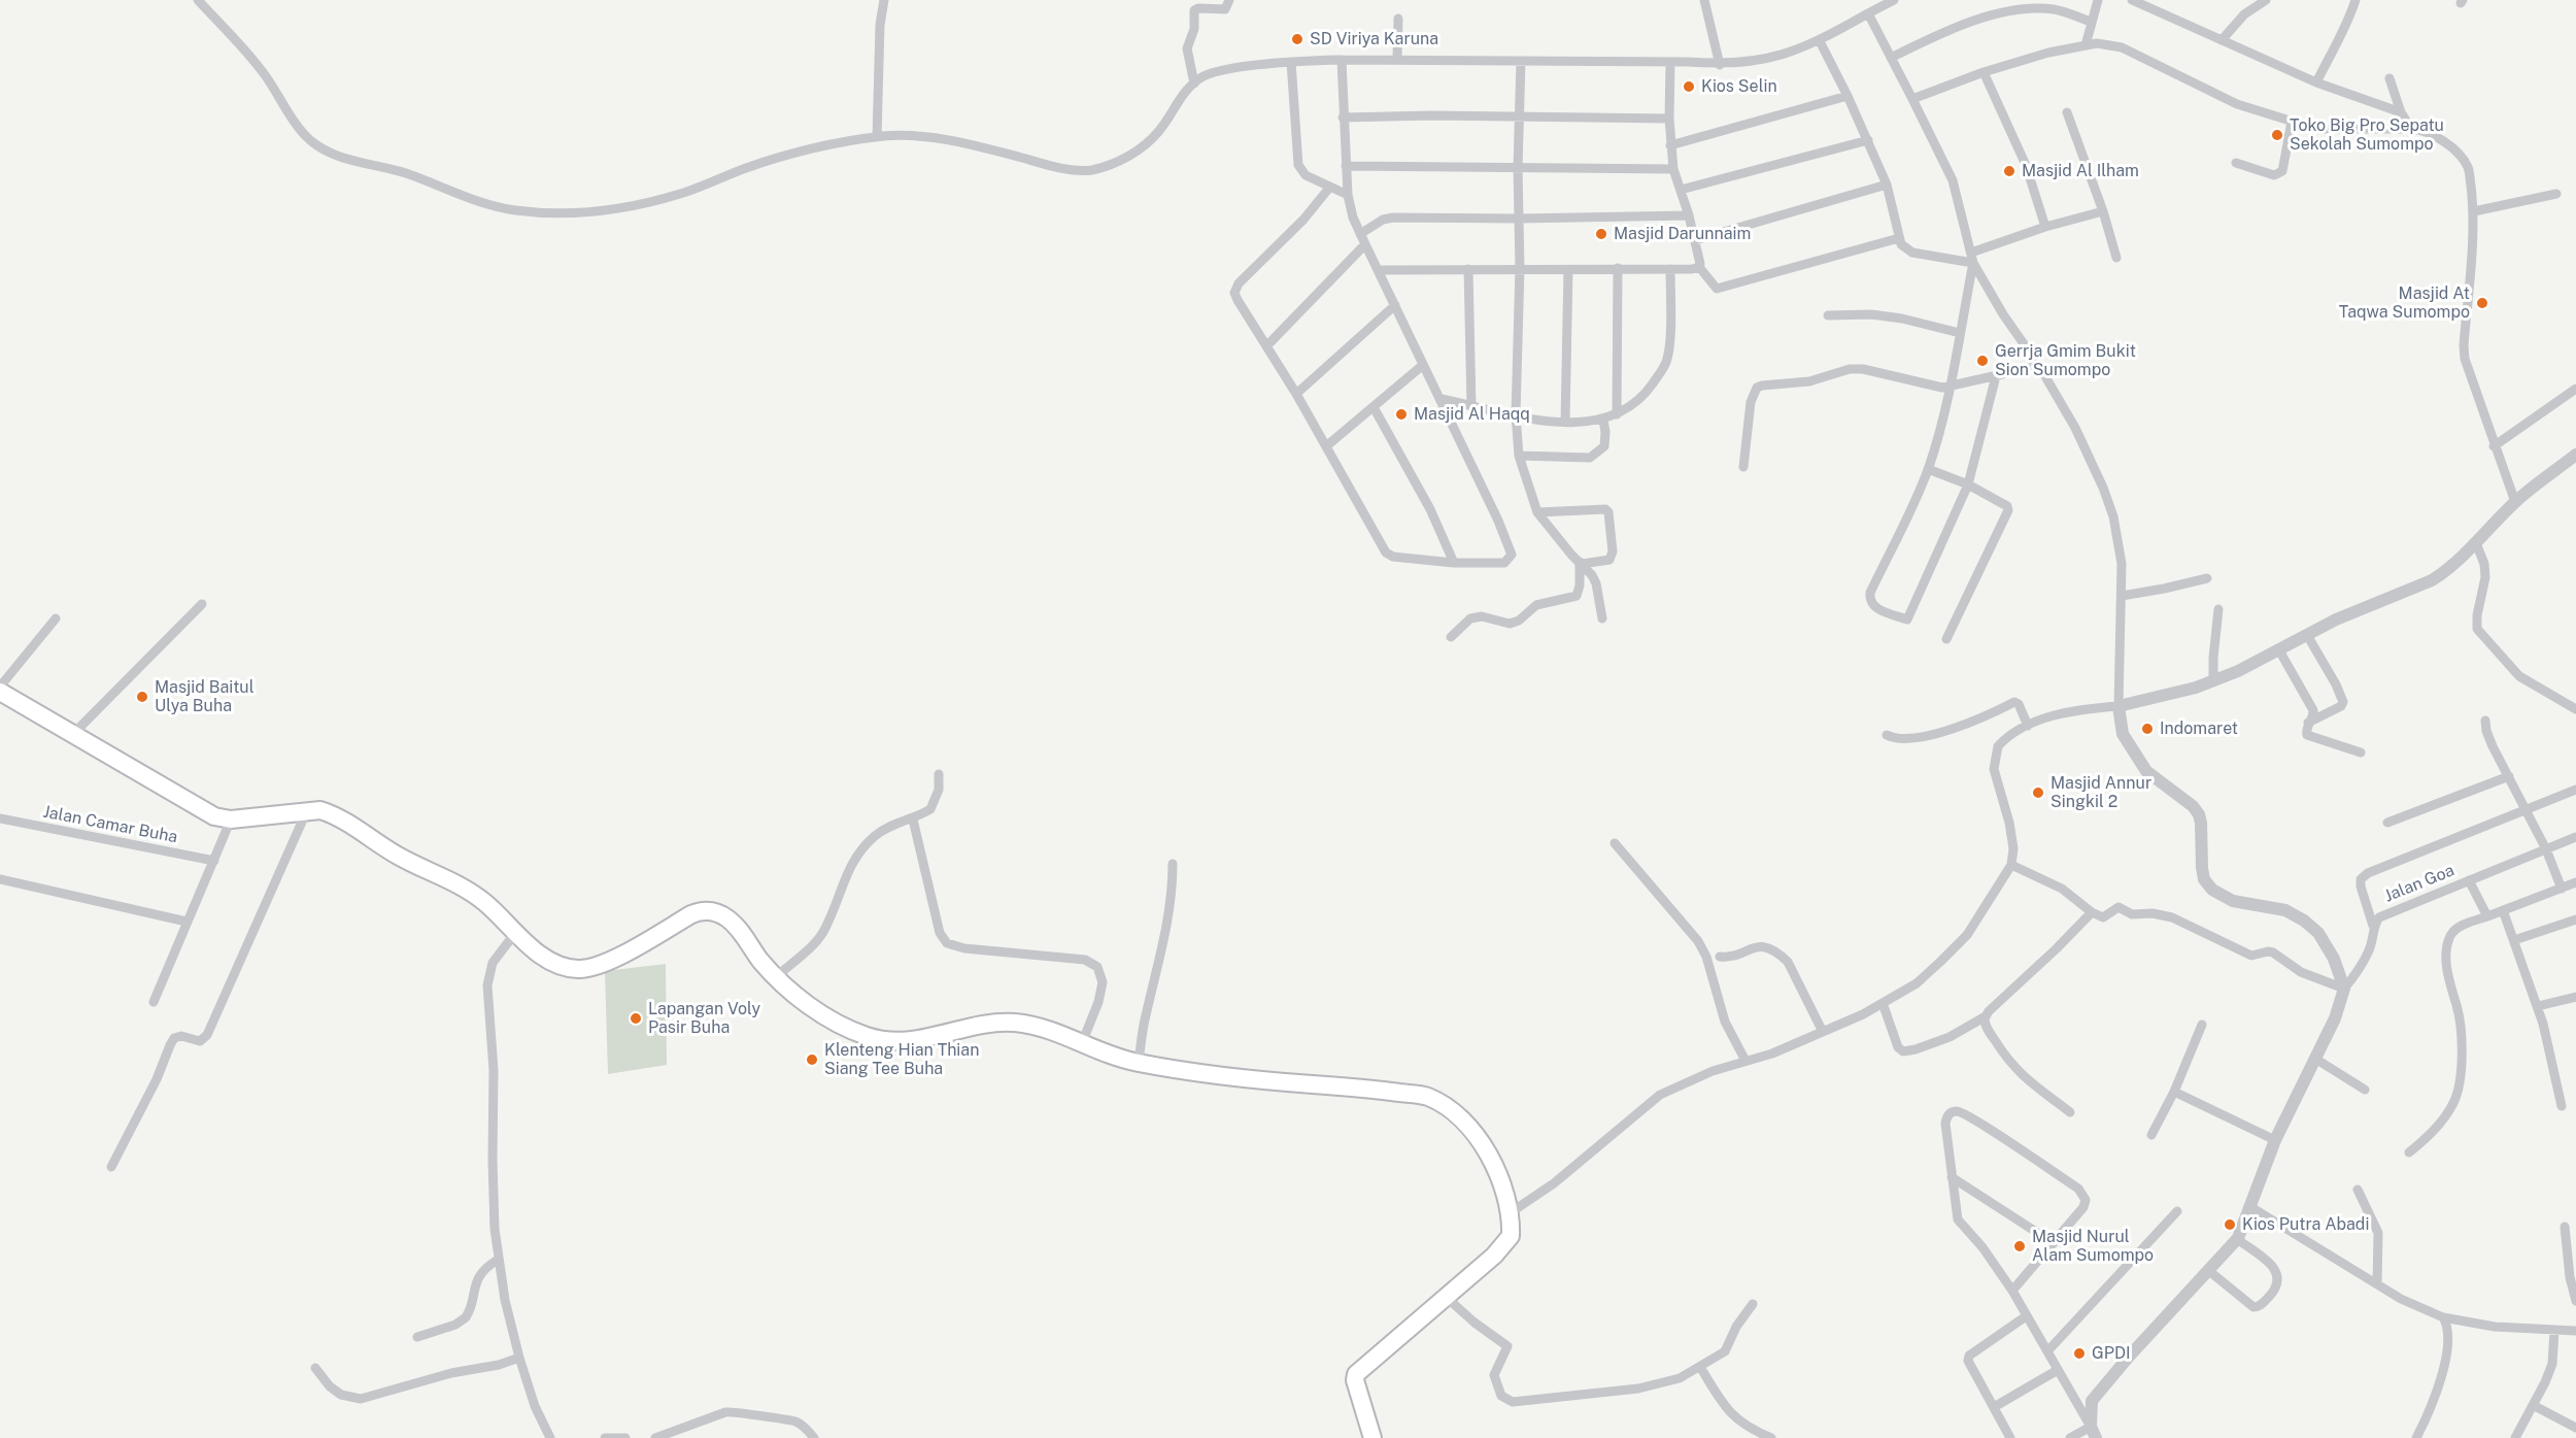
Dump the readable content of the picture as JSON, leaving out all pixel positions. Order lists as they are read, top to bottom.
{
  "streets": {
    "street": ["Jalan Camar Buha", "Jalan Goa"]
  },
  "places": [
    "SD Viriya Karuna",
    "Kios Selin",
    "Toko Big Pro Sepatu Sekolah Sumompo",
    "Masjid Al Ilham",
    "Masjid Darunnaim",
    "Masjid At Taqwa Sumompo",
    "Gerrja Gmim Bukit Sion Sumompo",
    "Masjid Al Haqq",
    "Masjid Baitul Ulya Buha",
    "Indomaret",
    "Masjid Annur Singkil 2",
    "Lapangan Voly Pasir Buha",
    "Klenteng Hian Thian Siang Tee Buha",
    "Kios Putra Abadi",
    "Masjid Nurul Alam Sumompo",
    "GPDI"
  ]
}
